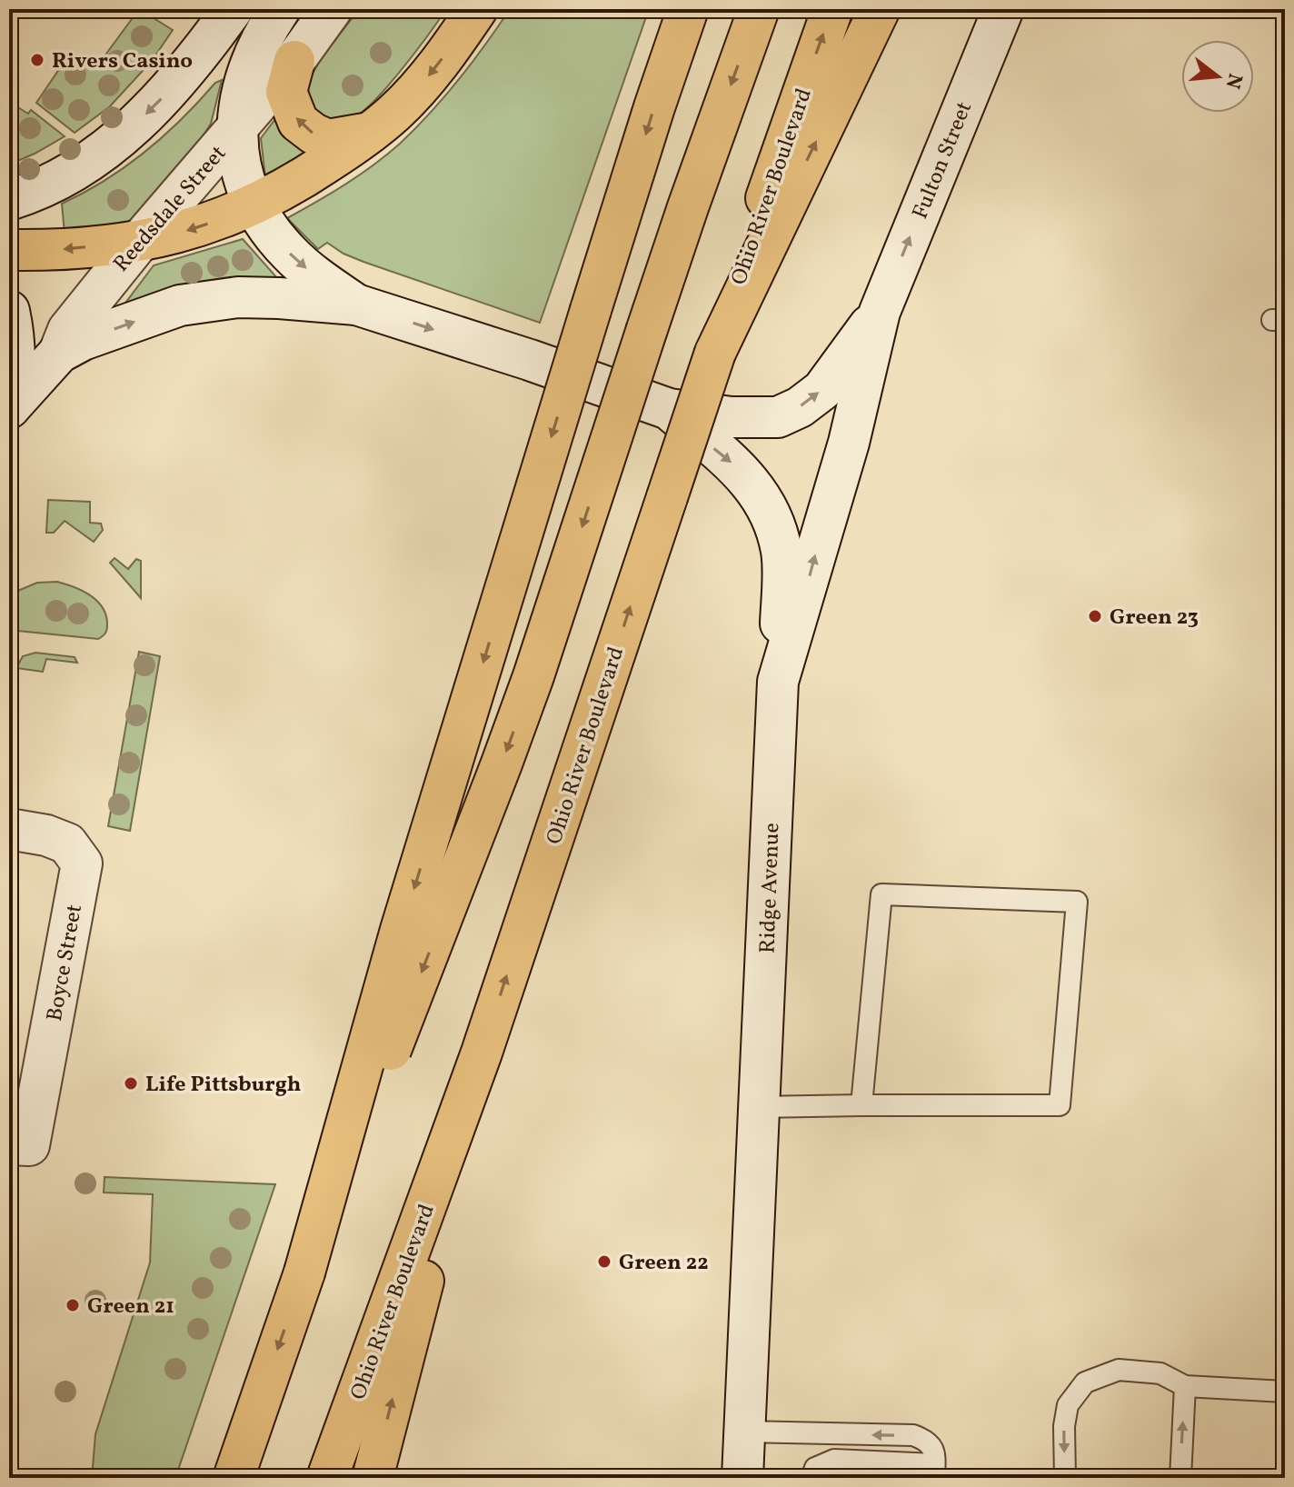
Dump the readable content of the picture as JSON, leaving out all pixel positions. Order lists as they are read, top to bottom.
{
  "streets": {
    "highway": ["Ohio River Boulevard"],
    "main road": [
      "Fulton Street",
      "Reedsdale Street",
      "Ridge Avenue",
      "Boyce Street"
    ]
  },
  "crossings": [
    ["Fulton Street", "Ridge Avenue"]
  ],
  "one_way": ["Fulton Street"],
  "places": [
    "Rivers Casino",
    "Green 23",
    "Life Pittsburgh",
    "Green 22",
    "Green 21"
  ],
  "north": "right"
}
